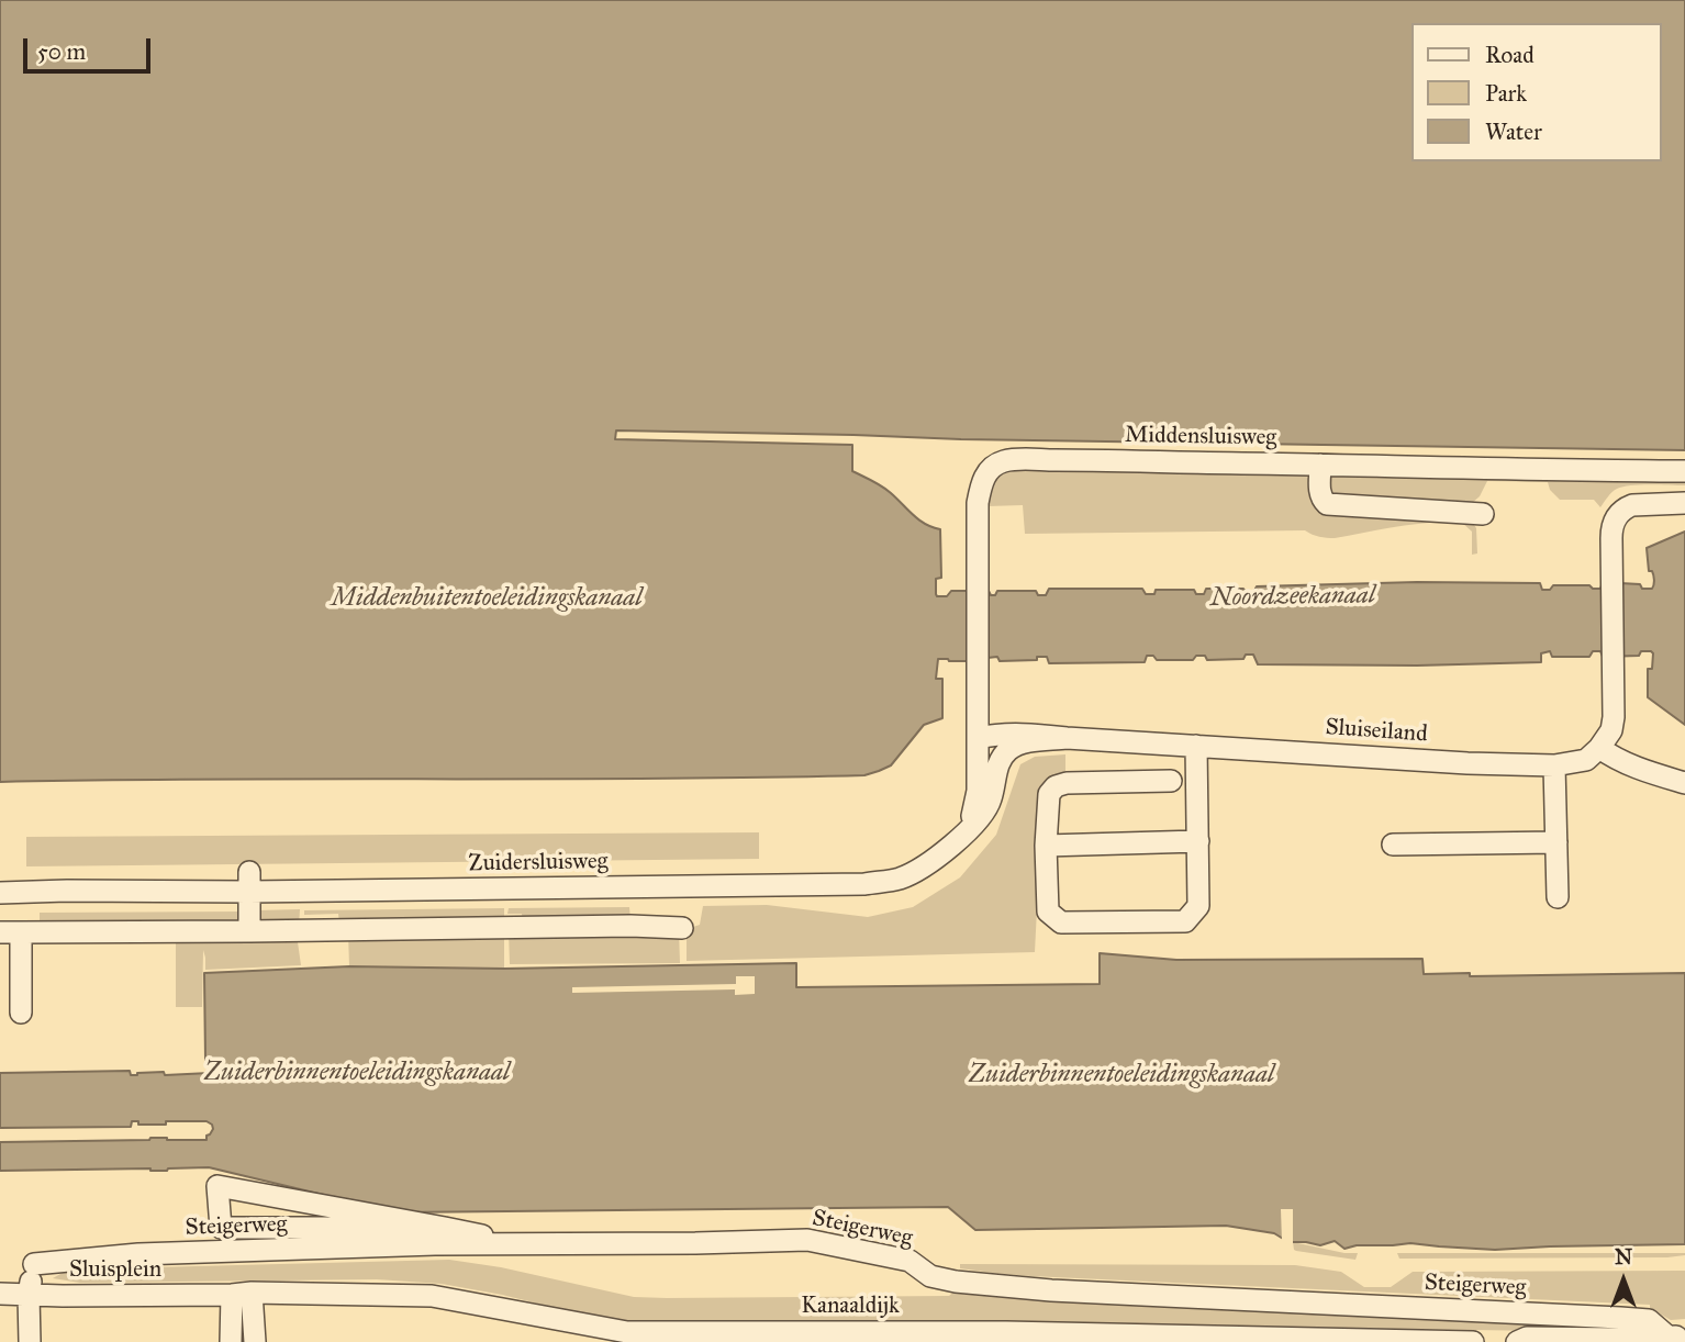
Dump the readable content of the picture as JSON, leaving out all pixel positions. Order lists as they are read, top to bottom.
{
  "streets": {
    "street": [
      "Middensluisweg",
      "Sluiseiland",
      "Zuidersluisweg",
      "Steigerweg",
      "Sluisplein",
      "Kanaaldijk"
    ]
  },
  "crossings": [
    ["Middensluisweg", "Sluiseiland"],
    ["Steigerweg", "Sluisplein"],
    ["Sluisplein", "Kanaaldijk"]
  ],
  "water": ["Noordzeekanaal", "Middenbuitentoeleidingskanaal", "Zuiderbinnentoeleidingskanaal"],
  "legend": ["Road", "Park", "Water"],
  "scale_bar": "50 m",
  "north": "top"
}
